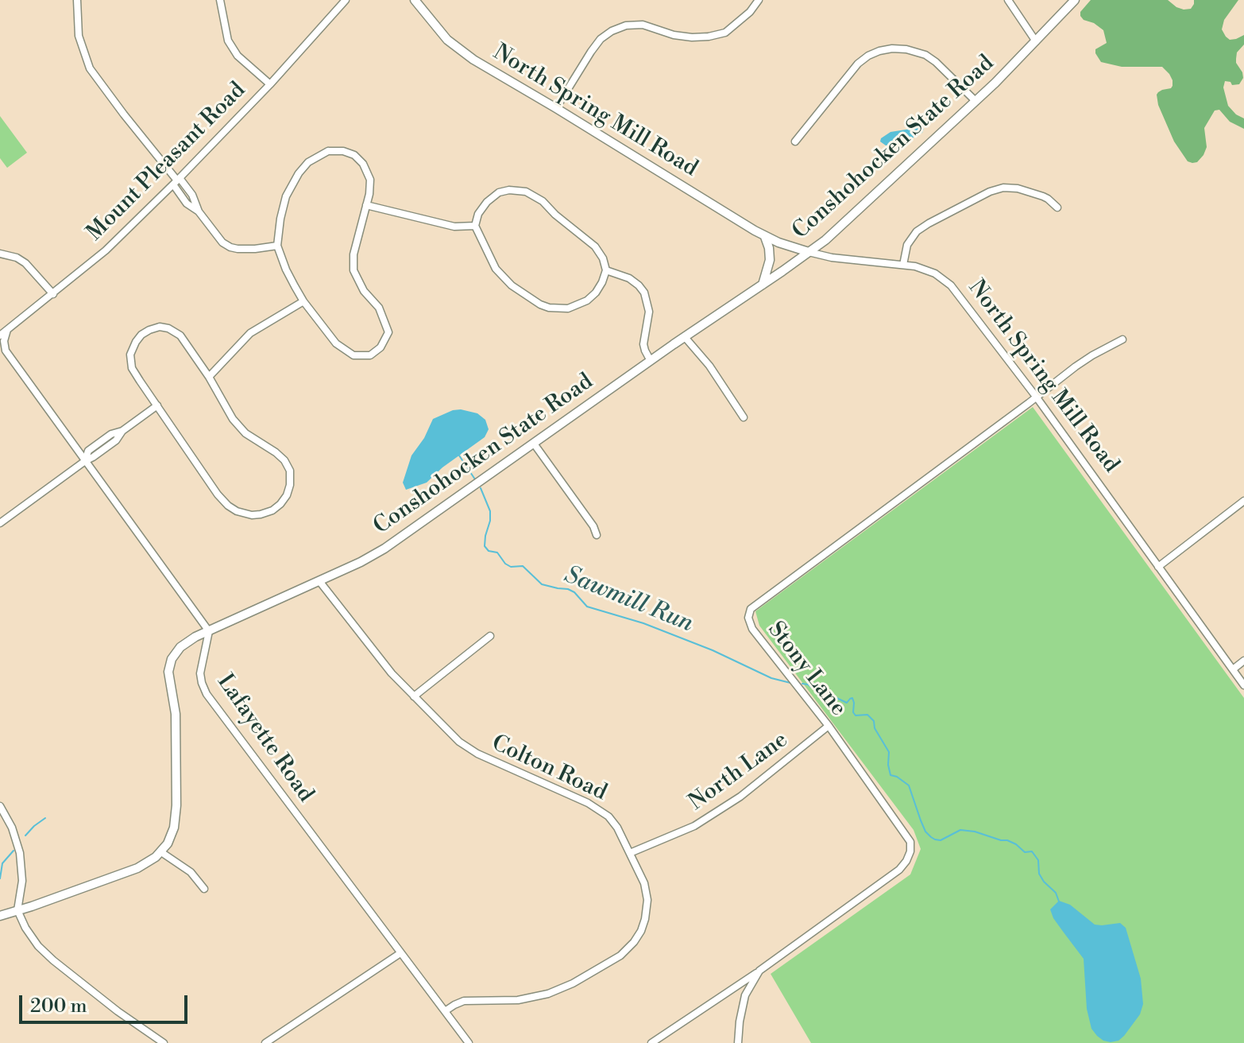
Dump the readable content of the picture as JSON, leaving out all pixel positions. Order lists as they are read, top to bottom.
{
  "streets": {
    "main road": ["North Spring Mill Road", "Conshohocken State Road"],
    "street": [
      "Mount Pleasant Road",
      "Stony Lane",
      "Lafayette Road",
      "Colton Road",
      "North Lane"
    ]
  },
  "crossings": [
    ["North Spring Mill Road", "Conshohocken State Road"],
    ["North Spring Mill Road", "Stony Lane"],
    ["Conshohocken State Road", "Lafayette Road"],
    ["Conshohocken State Road", "Colton Road"],
    ["Stony Lane", "North Lane"],
    ["Lafayette Road", "Colton Road"],
    ["Colton Road", "North Lane"]
  ],
  "water": ["Sawmill Run"],
  "scale_bar": "200 m"
}
